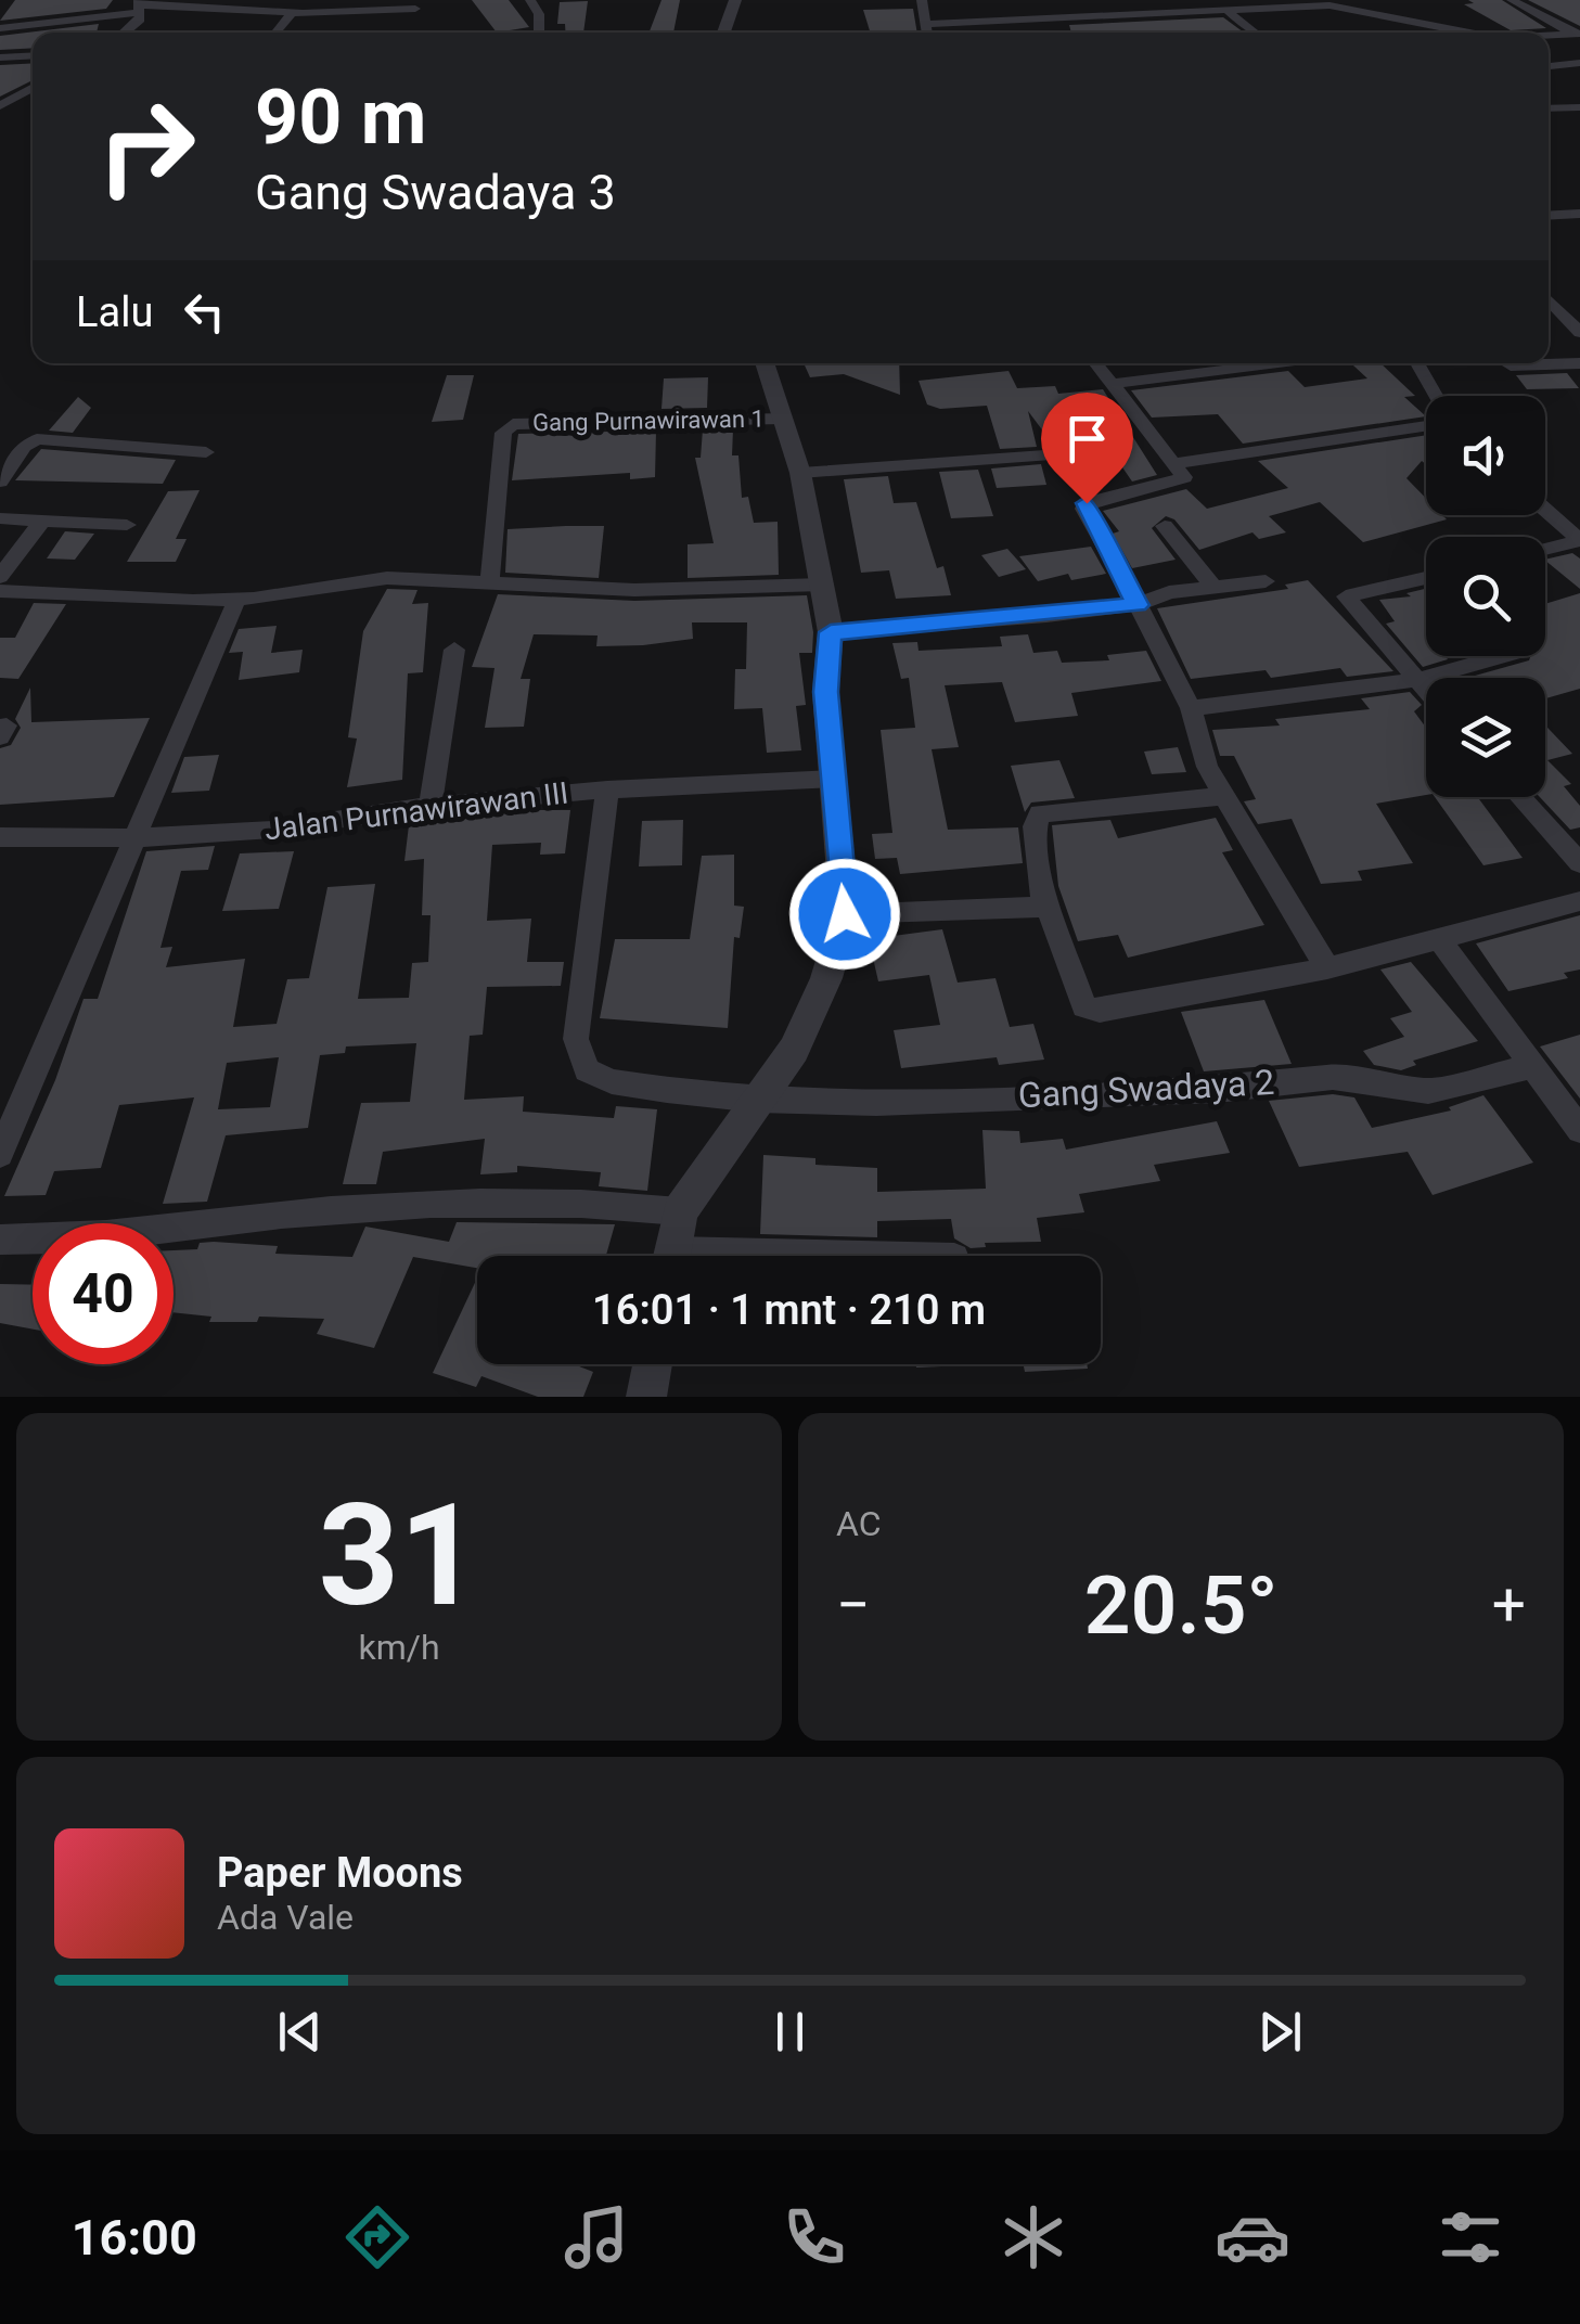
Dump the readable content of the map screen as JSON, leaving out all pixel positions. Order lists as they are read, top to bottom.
{
  "streets": {
    "street": ["Gang Purnawirawan 1", "Jalan Purnawirawan III", "Gang Swadaya 2"]
  },
  "crossings": [
    ["Jalan Purnawirawan III", "Gang Swadaya 2"]
  ],
  "page": {
    "turn": ["90 m", "Gang Swadaya 3"],
    "then": "Lalu",
    "limit": "40",
    "trip": "16:01 · 1 mnt · 210 m",
    "tile": [
      ["31", "km/h"],
      "AC"
    ],
    "heat": ["−", "20.5°", "+"],
    "song": ["Paper Moons", "Ada Vale"],
    "tabs": "16:00"
  }
}
